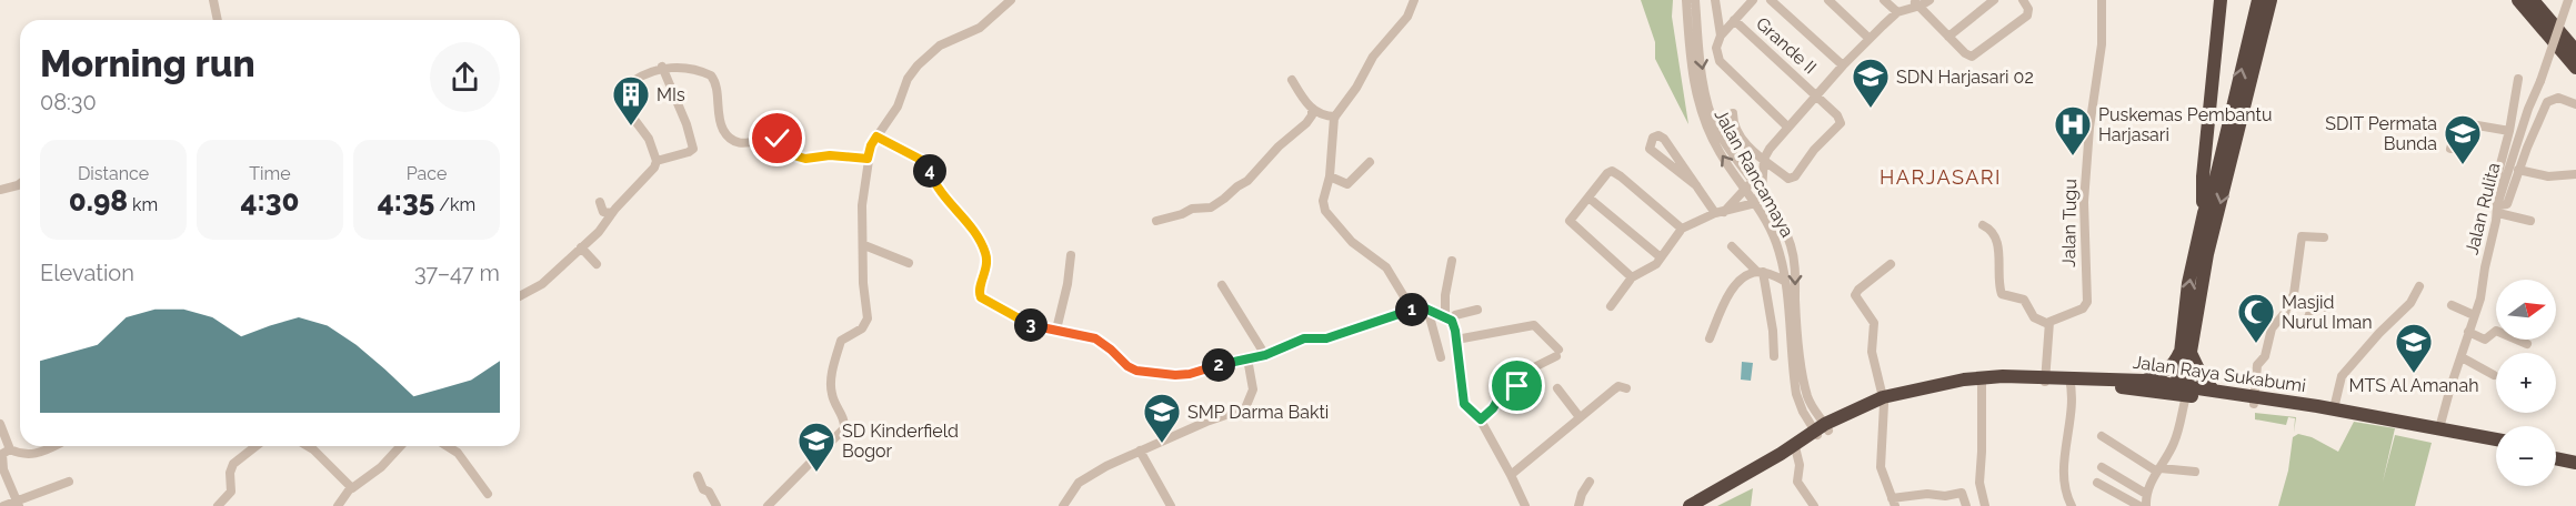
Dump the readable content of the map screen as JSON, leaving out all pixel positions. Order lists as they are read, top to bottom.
{
  "streets": {
    "highway": ["Jalan Raya Sukabumi"],
    "street": [
      "Grande II",
      "Jalan Rancamaya",
      "Jalan Rulita",
      "Jalan Tugu"
    ]
  },
  "crossings": [
    ["Jalan Rancamaya", "Jalan Raya Sukabumi"],
    ["Jalan Rulita", "Jalan Raya Sukabumi"]
  ],
  "districts": ["HARJASARI"],
  "places": {
    "school or university": [
      "SDN Harjasari 02",
      "SDIT Permata Bunda",
      "MTS Al Amanah",
      "SMP Darma Bakti",
      "SD Kinderfield Bogor"
    ],
    "building": ["MIs"],
    "hospital": ["Puskemas Pembantu Harjasari"],
    "mosque": ["Masjid Nurul Iman"]
  },
  "north": "right",
  "page": {
    "heading": ["Morning run", "08:30"],
    "stats": [
      ["Distance", "0.98 km"],
      ["Time", "4:30"],
      ["Pace", "4:35 /km"]
    ],
    "pins": [
      "4",
      "1",
      "3",
      "2"
    ],
    "chart": ["Elevation", "37–47 m"],
    "map_buttons": ["+", "−"]
  }
}
